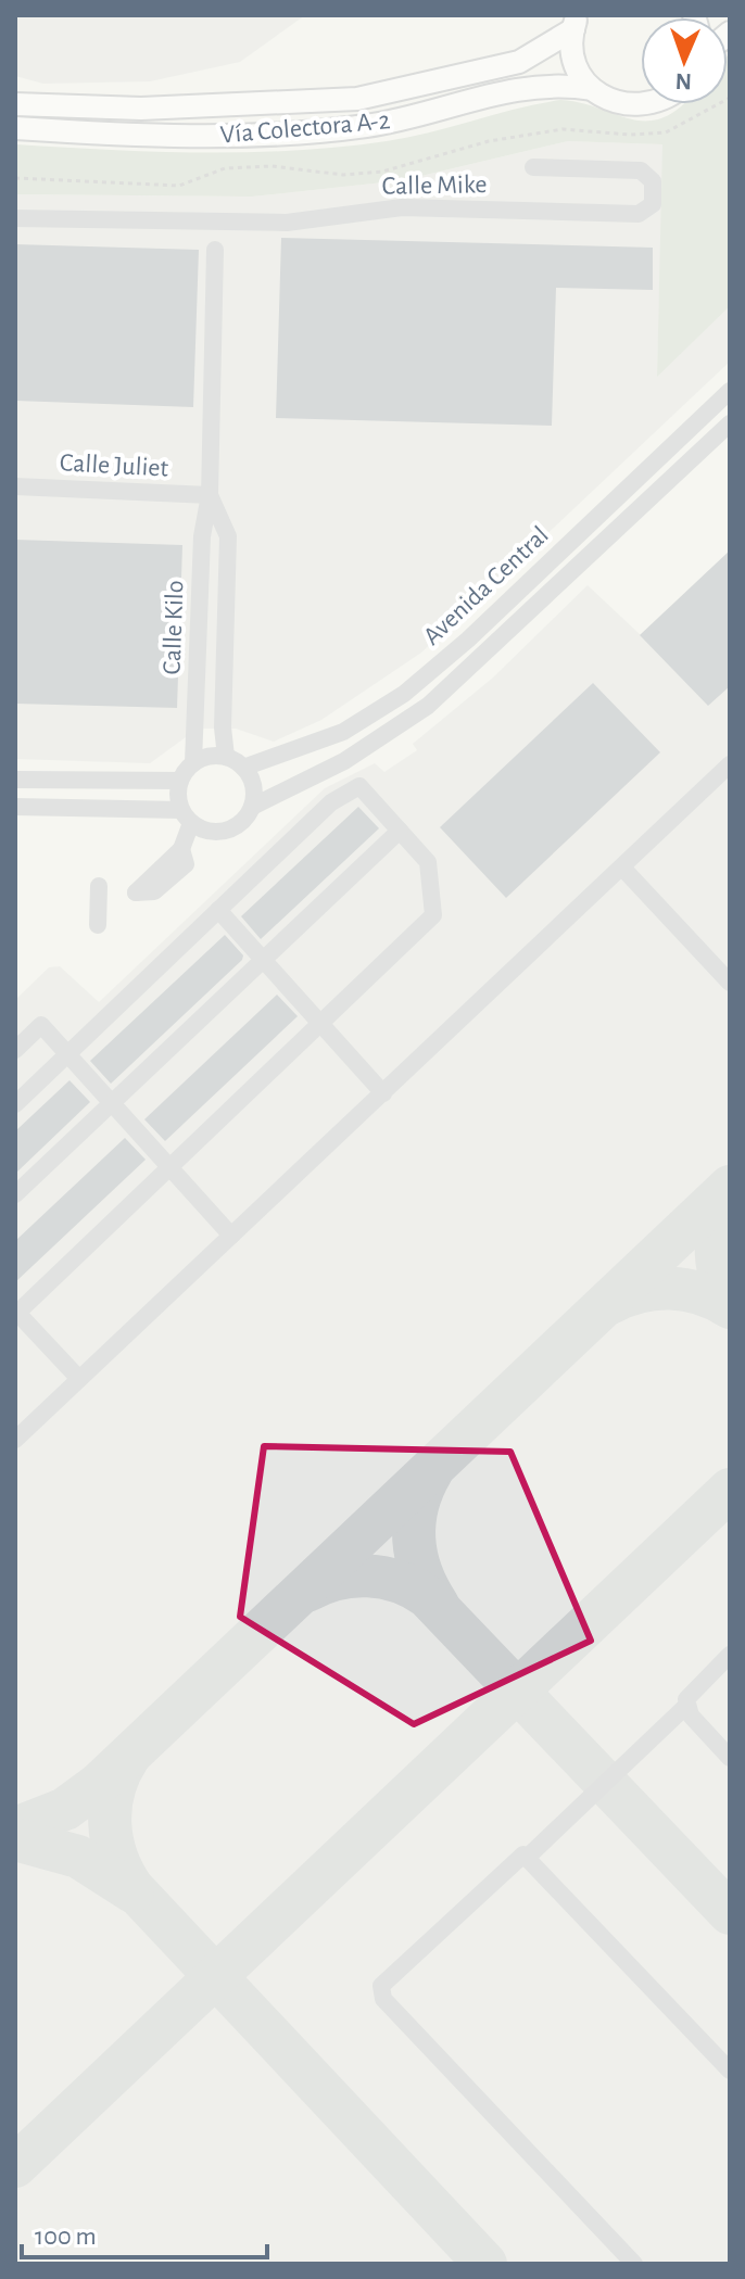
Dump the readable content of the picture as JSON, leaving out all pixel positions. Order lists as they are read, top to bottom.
{
  "streets": {
    "main road": ["Vía Colectora A-2"],
    "street": [
      "Calle Mike",
      "Calle Juliet",
      "Avenida Central",
      "Calle Kilo"
    ]
  },
  "crossings": [
    ["Calle Juliet", "Calle Kilo"],
    ["Avenida Central", "Calle Kilo"]
  ],
  "scale_bar": "100 m",
  "north": "bottom"
}
